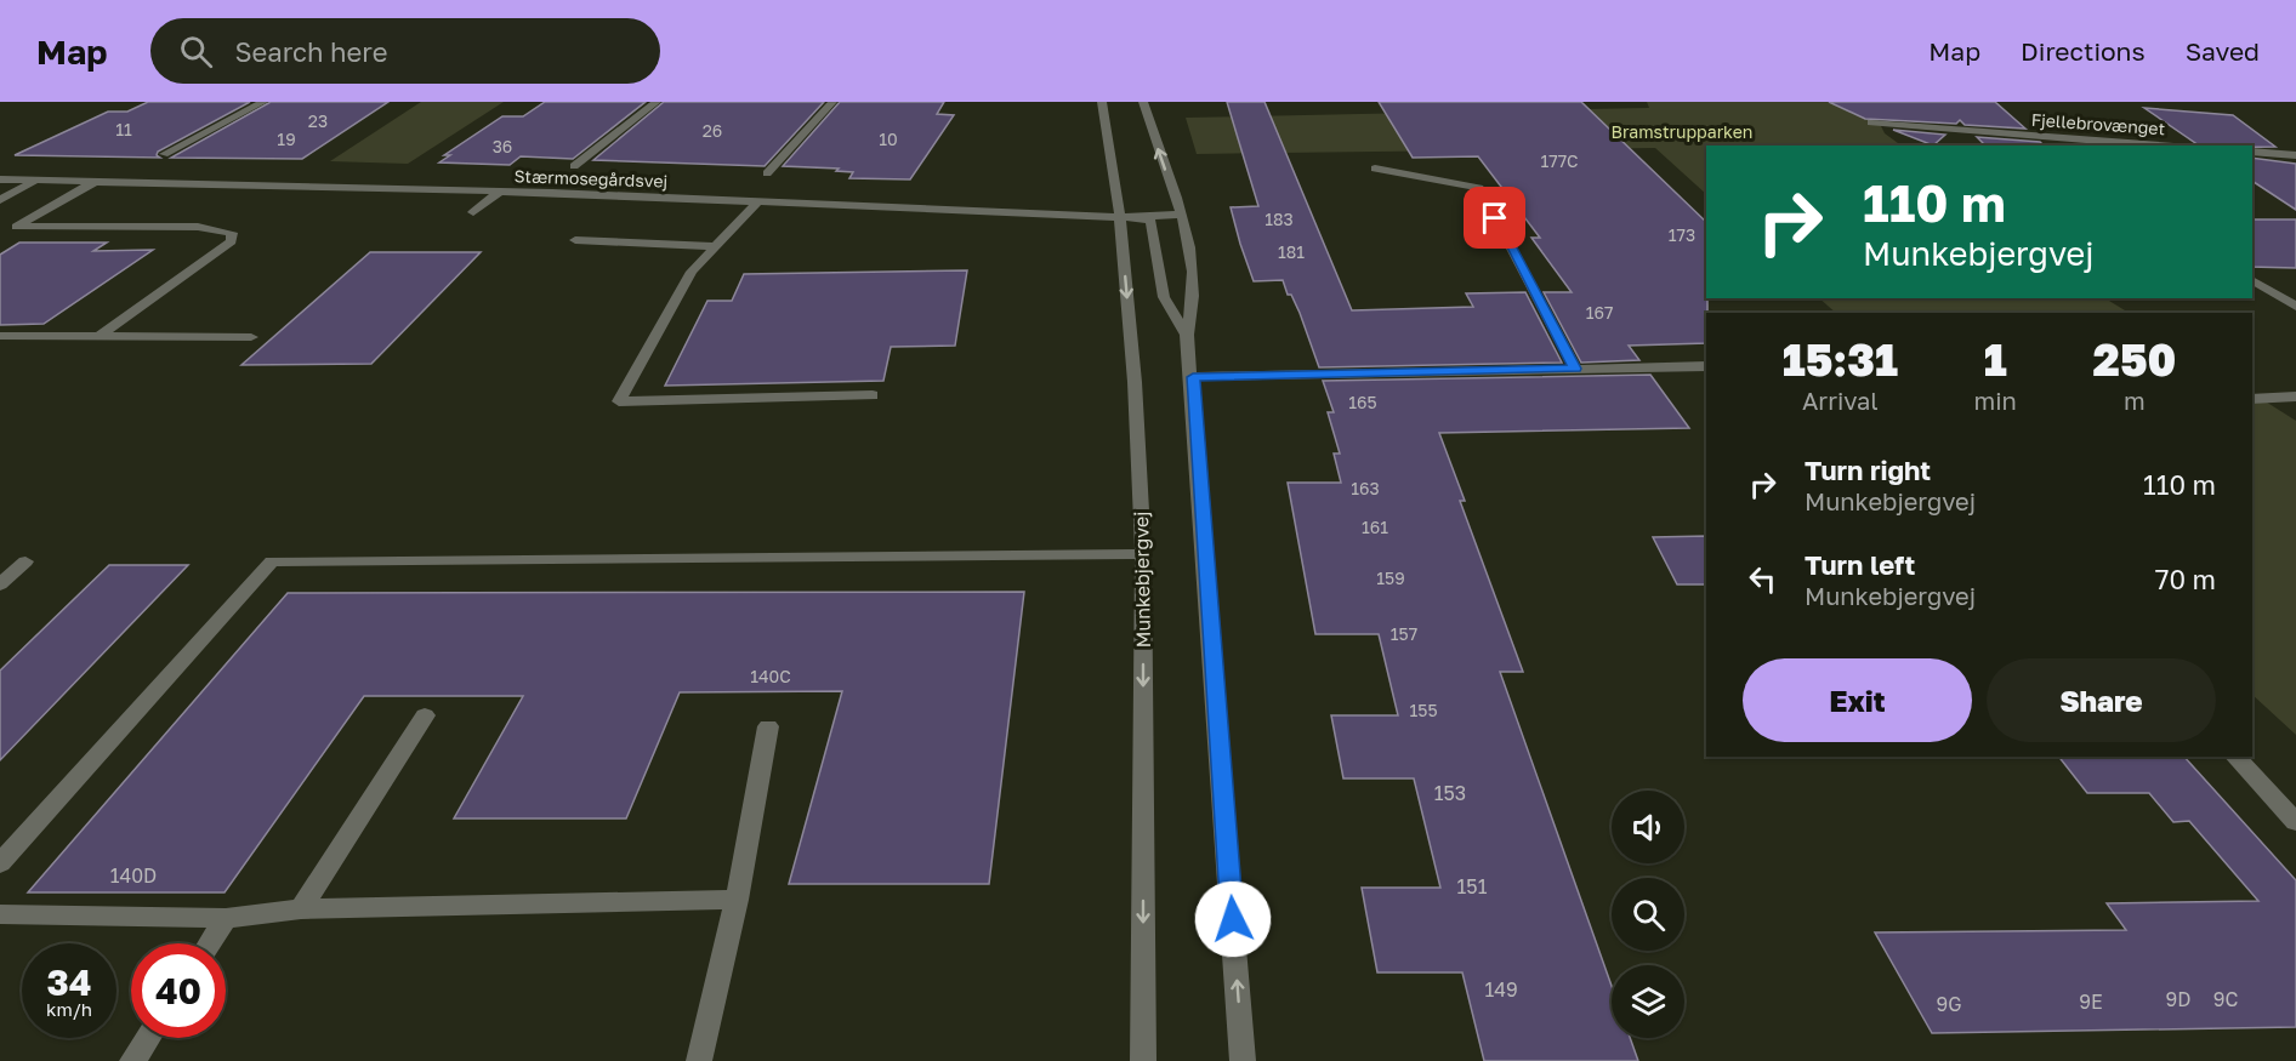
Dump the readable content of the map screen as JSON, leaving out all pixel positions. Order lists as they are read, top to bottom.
{
  "streets": {
    "street": ["Fjellebrovænget", "Stærmosegårdsvej", "Munkebjergvej"]
  },
  "crossings": [
    ["Stærmosegårdsvej", "Munkebjergvej"]
  ],
  "parks": ["Bramstrupparken"],
  "house_numbers": [
    "23",
    "11",
    "26",
    "19",
    "10",
    "36",
    "177C",
    "183",
    "173",
    "181",
    "167",
    "165",
    "163",
    "161",
    "159",
    "157",
    "140C",
    "155",
    "153",
    "140D",
    "151",
    "149",
    "9D",
    "9C",
    "9E",
    "9G"
  ],
  "page": {
    "header": "Map",
    "search": "Search here",
    "nav": ["Map", "Directions", "Saved"],
    "turn": ["110 m", "Munkebjergvej"],
    "eta": [
      "15:31",
      "Arrival",
      "1",
      "min",
      "250",
      "m"
    ],
    "list": [
      {
        "name": "Turn right",
        "note": "Munkebjergvej",
        "value": "110 m"
      },
      {
        "name": "Turn left",
        "note": "Munkebjergvej",
        "value": "70 m"
      }
    ],
    "buttons": ["Exit", "Share"],
    "speed": "34 km/h",
    "limit": "40"
  }
}
